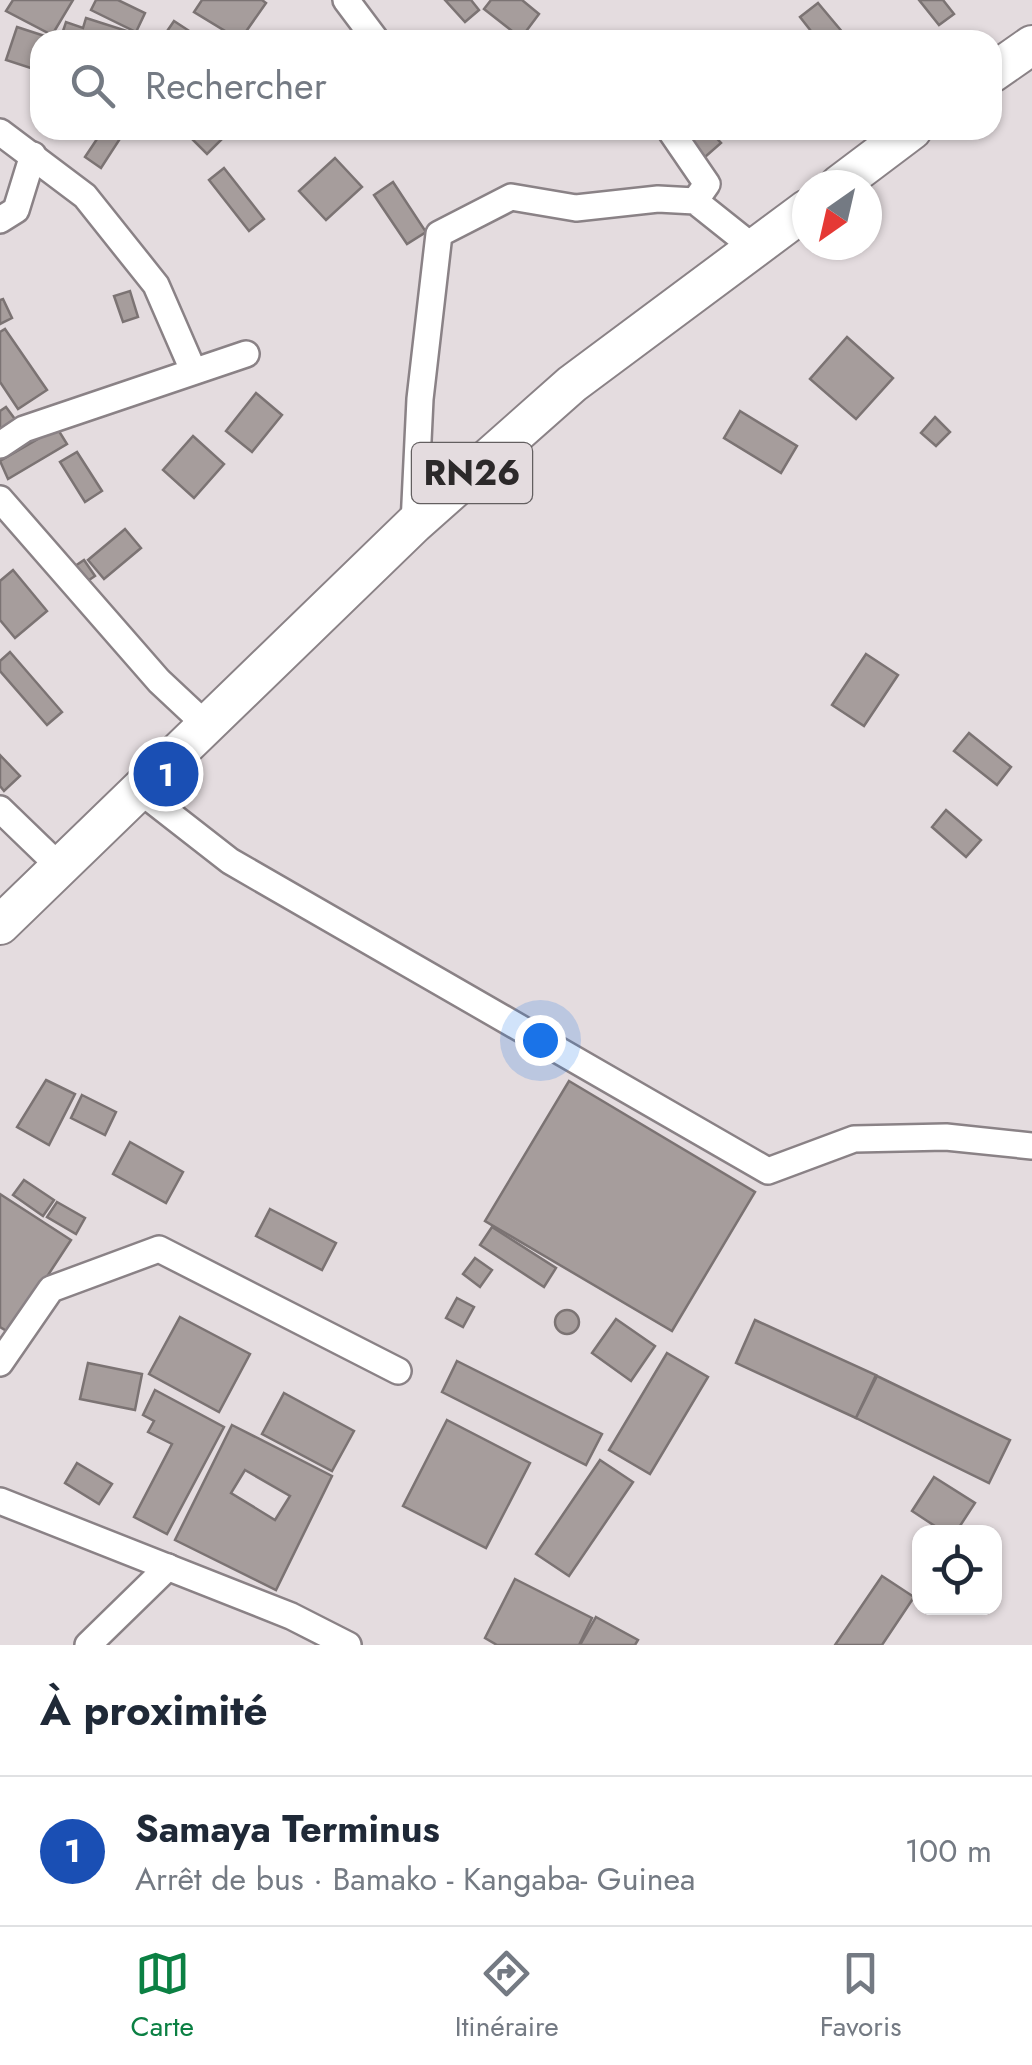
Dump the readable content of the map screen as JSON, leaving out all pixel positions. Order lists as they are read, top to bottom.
{
  "streets": {
    "main road": ["RN26"]
  },
  "north": "bottom left",
  "page": {
    "search": "Rechercher",
    "pins": "1",
    "heading": "À proximité",
    "list": [
      {
        "mark": "1",
        "name": "Samaya Terminus",
        "note": "Arrêt de bus · Bamako - Kangaba- Guinea",
        "value": "100 m"
      }
    ],
    "nav": ["Carte", "Itinéraire", "Favoris"]
  }
}
